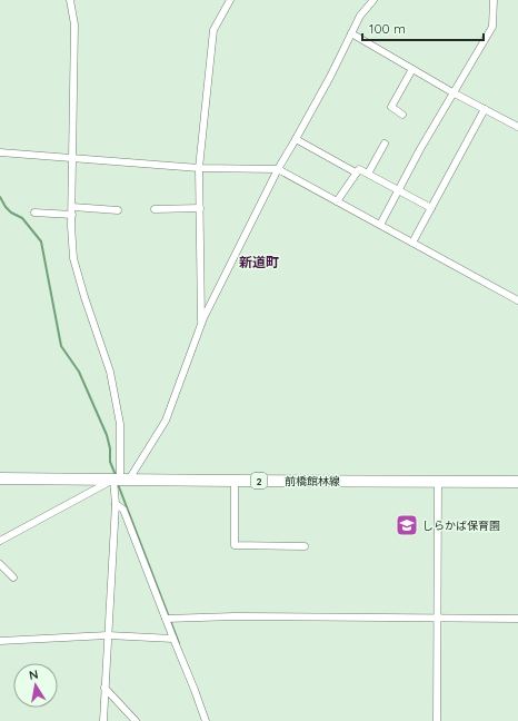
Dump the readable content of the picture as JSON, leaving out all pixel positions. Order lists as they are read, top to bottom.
{
  "streets": {
    "main road": ["2", "前橋館林線"]
  },
  "districts": ["新道町"],
  "places": {
    "school or university": ["しらかば保育園"]
  },
  "scale_bar": "100 m",
  "north": "top"
}
